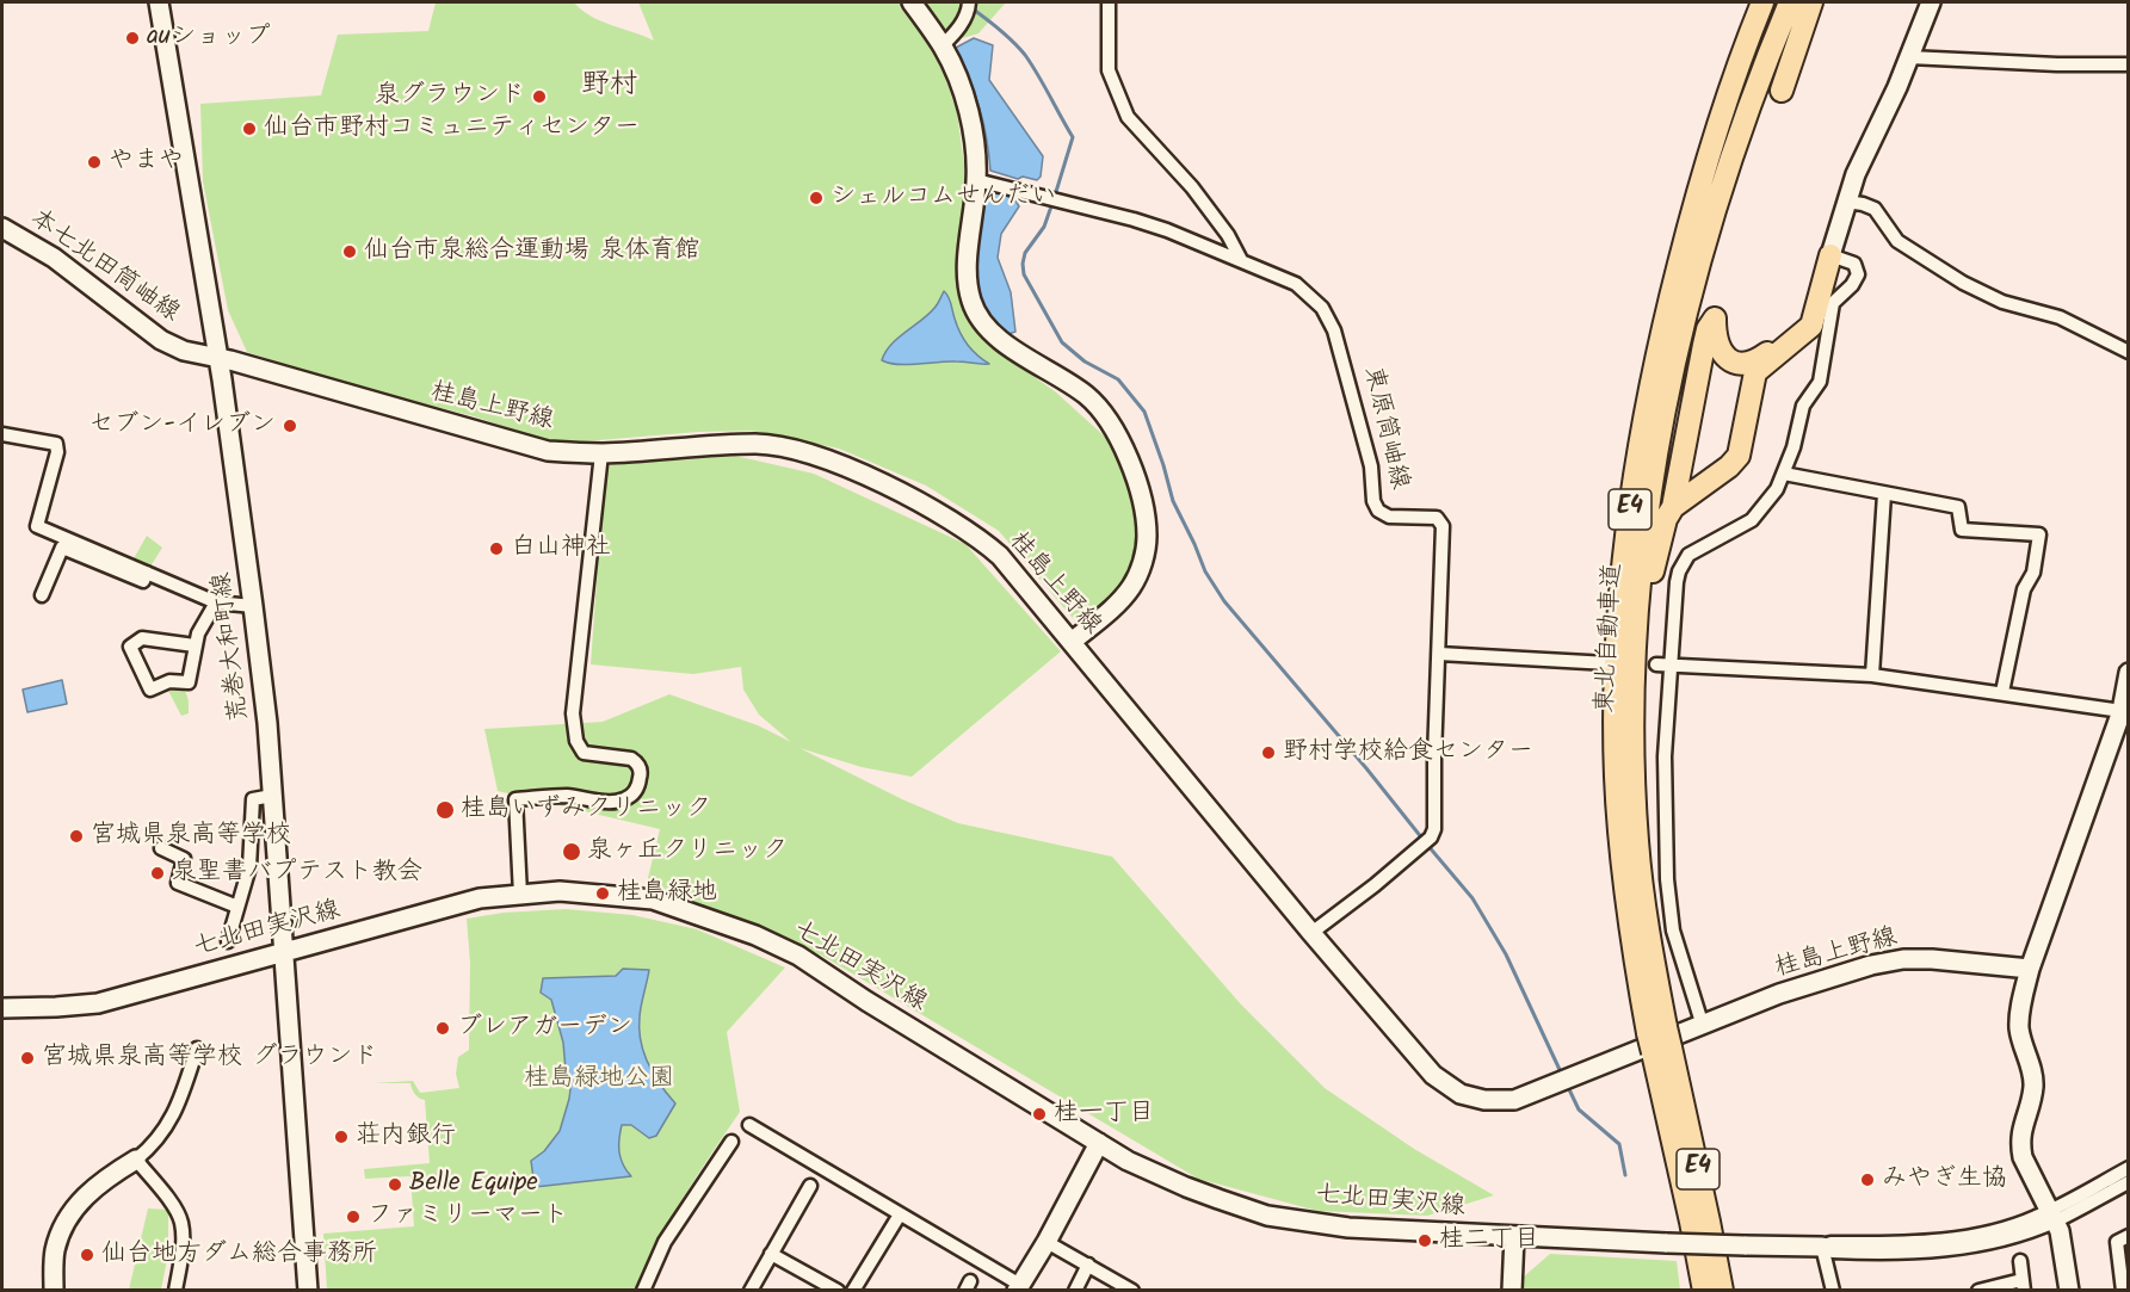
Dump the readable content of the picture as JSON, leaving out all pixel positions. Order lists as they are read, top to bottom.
{
  "streets": {
    "highway": ["E4", "東北自動車道"],
    "street": [
      "本七北田筒岫線",
      "桂島上野線",
      "東原筒岫線",
      "荒巻大和町線",
      "七北田実沢線"
    ]
  },
  "crossings": [
    ["本七北田筒岫線", "桂島上野線"],
    ["本七北田筒岫線", "荒巻大和町線"],
    ["桂島上野線", "東原筒岫線"],
    ["桂島上野線", "荒巻大和町線"],
    ["荒巻大和町線", "七北田実沢線"]
  ],
  "districts": ["野村"],
  "parks": ["桂島緑地公園"],
  "places": [
    "auショップ",
    "泉グラウンド",
    "仙台市野村コミュニティセンター",
    "やまや",
    "シェルコムせんだい",
    "仙台市泉総合運動場 泉体育館",
    "セブン-イレブン",
    "白山神社",
    "野村学校給食センター",
    "桂島いずみクリニック",
    "宮城県泉高等学校",
    "泉ヶ丘クリニック",
    "泉聖書バプテスト教会",
    "桂島緑地",
    "ブレアガーデン",
    "宮城県泉高等学校 グラウンド",
    "桂一丁目",
    "荘内銀行",
    "みやぎ生協",
    "Belle Equipe",
    "ファミリーマート",
    "桂二丁目",
    "仙台地方ダム総合事務所"
  ]
}
